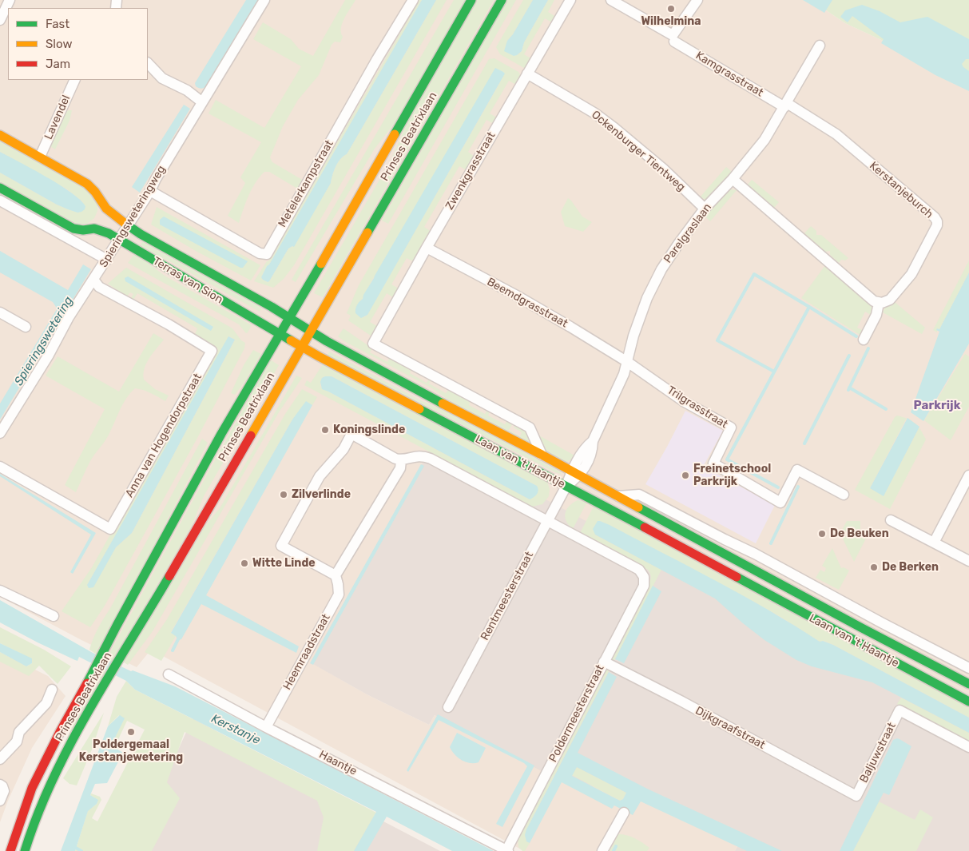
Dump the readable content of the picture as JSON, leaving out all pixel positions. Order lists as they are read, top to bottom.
{
  "streets": {
    "street": [
      "Kamgrasstraat",
      "Lavendel",
      "Prinses Beatrixlaan",
      "Ockenburger Tientweg",
      "Zwenkgrasstraat",
      "Metelerkampstraat",
      "Kerstanjeburch",
      "Spieringsweteringweg",
      "Parelgraslaan",
      "Terras van Sion",
      "Beemdgrasstraat",
      "Trilgrasstraat",
      "Anna van Hogendorpstraat",
      "Laan van 't Haantje",
      "Rentmeesterstraat",
      "Heemraadstraat",
      "Poldermeesterstraat",
      "Dijkgraafstraat",
      "Baljuwstraat",
      "Haantje"
    ]
  },
  "crossings": [
    ["Kamgrasstraat", "Kerstanjeburch"],
    ["Kamgrasstraat", "Parelgraslaan"],
    ["Lavendel", "Terras van Sion"],
    ["Prinses Beatrixlaan", "Terras van Sion"],
    ["Prinses Beatrixlaan", "Laan van 't Haantje"],
    ["Ockenburger Tientweg", "Zwenkgrasstraat"],
    ["Ockenburger Tientweg", "Parelgraslaan"],
    ["Zwenkgrasstraat", "Beemdgrasstraat"],
    ["Zwenkgrasstraat", "Laan van 't Haantje"],
    ["Metelerkampstraat", "Spieringsweteringweg"],
    ["Kerstanjeburch", "Parelgraslaan"],
    ["Spieringsweteringweg", "Terras van Sion"],
    ["Spieringsweteringweg", "Anna van Hogendorpstraat"],
    ["Parelgraslaan", "Beemdgrasstraat"],
    ["Parelgraslaan", "Trilgrasstraat"],
    ["Parelgraslaan", "Laan van 't Haantje"],
    ["Parelgraslaan", "Rentmeesterstraat"],
    ["Terras van Sion", "Laan van 't Haantje"],
    ["Beemdgrasstraat", "Trilgrasstraat"],
    ["Laan van 't Haantje", "Rentmeesterstraat"],
    ["Rentmeesterstraat", "Poldermeesterstraat"],
    ["Heemraadstraat", "Haantje"],
    ["Poldermeesterstraat", "Dijkgraafstraat"],
    ["Poldermeesterstraat", "Haantje"],
    ["Dijkgraafstraat", "Baljuwstraat"]
  ],
  "districts": ["Parkrijk"],
  "water": ["Spieringswetering", "Kerstanje"],
  "places": [
    "Wilhelmina",
    "Koningslinde",
    "Freinetschool Parkrijk",
    "Zilverlinde",
    "De Beuken",
    "Witte Linde",
    "De Berken",
    "Poldergemaal Kerstanjewetering"
  ],
  "legend": ["Fast", "Slow", "Jam"]
}
